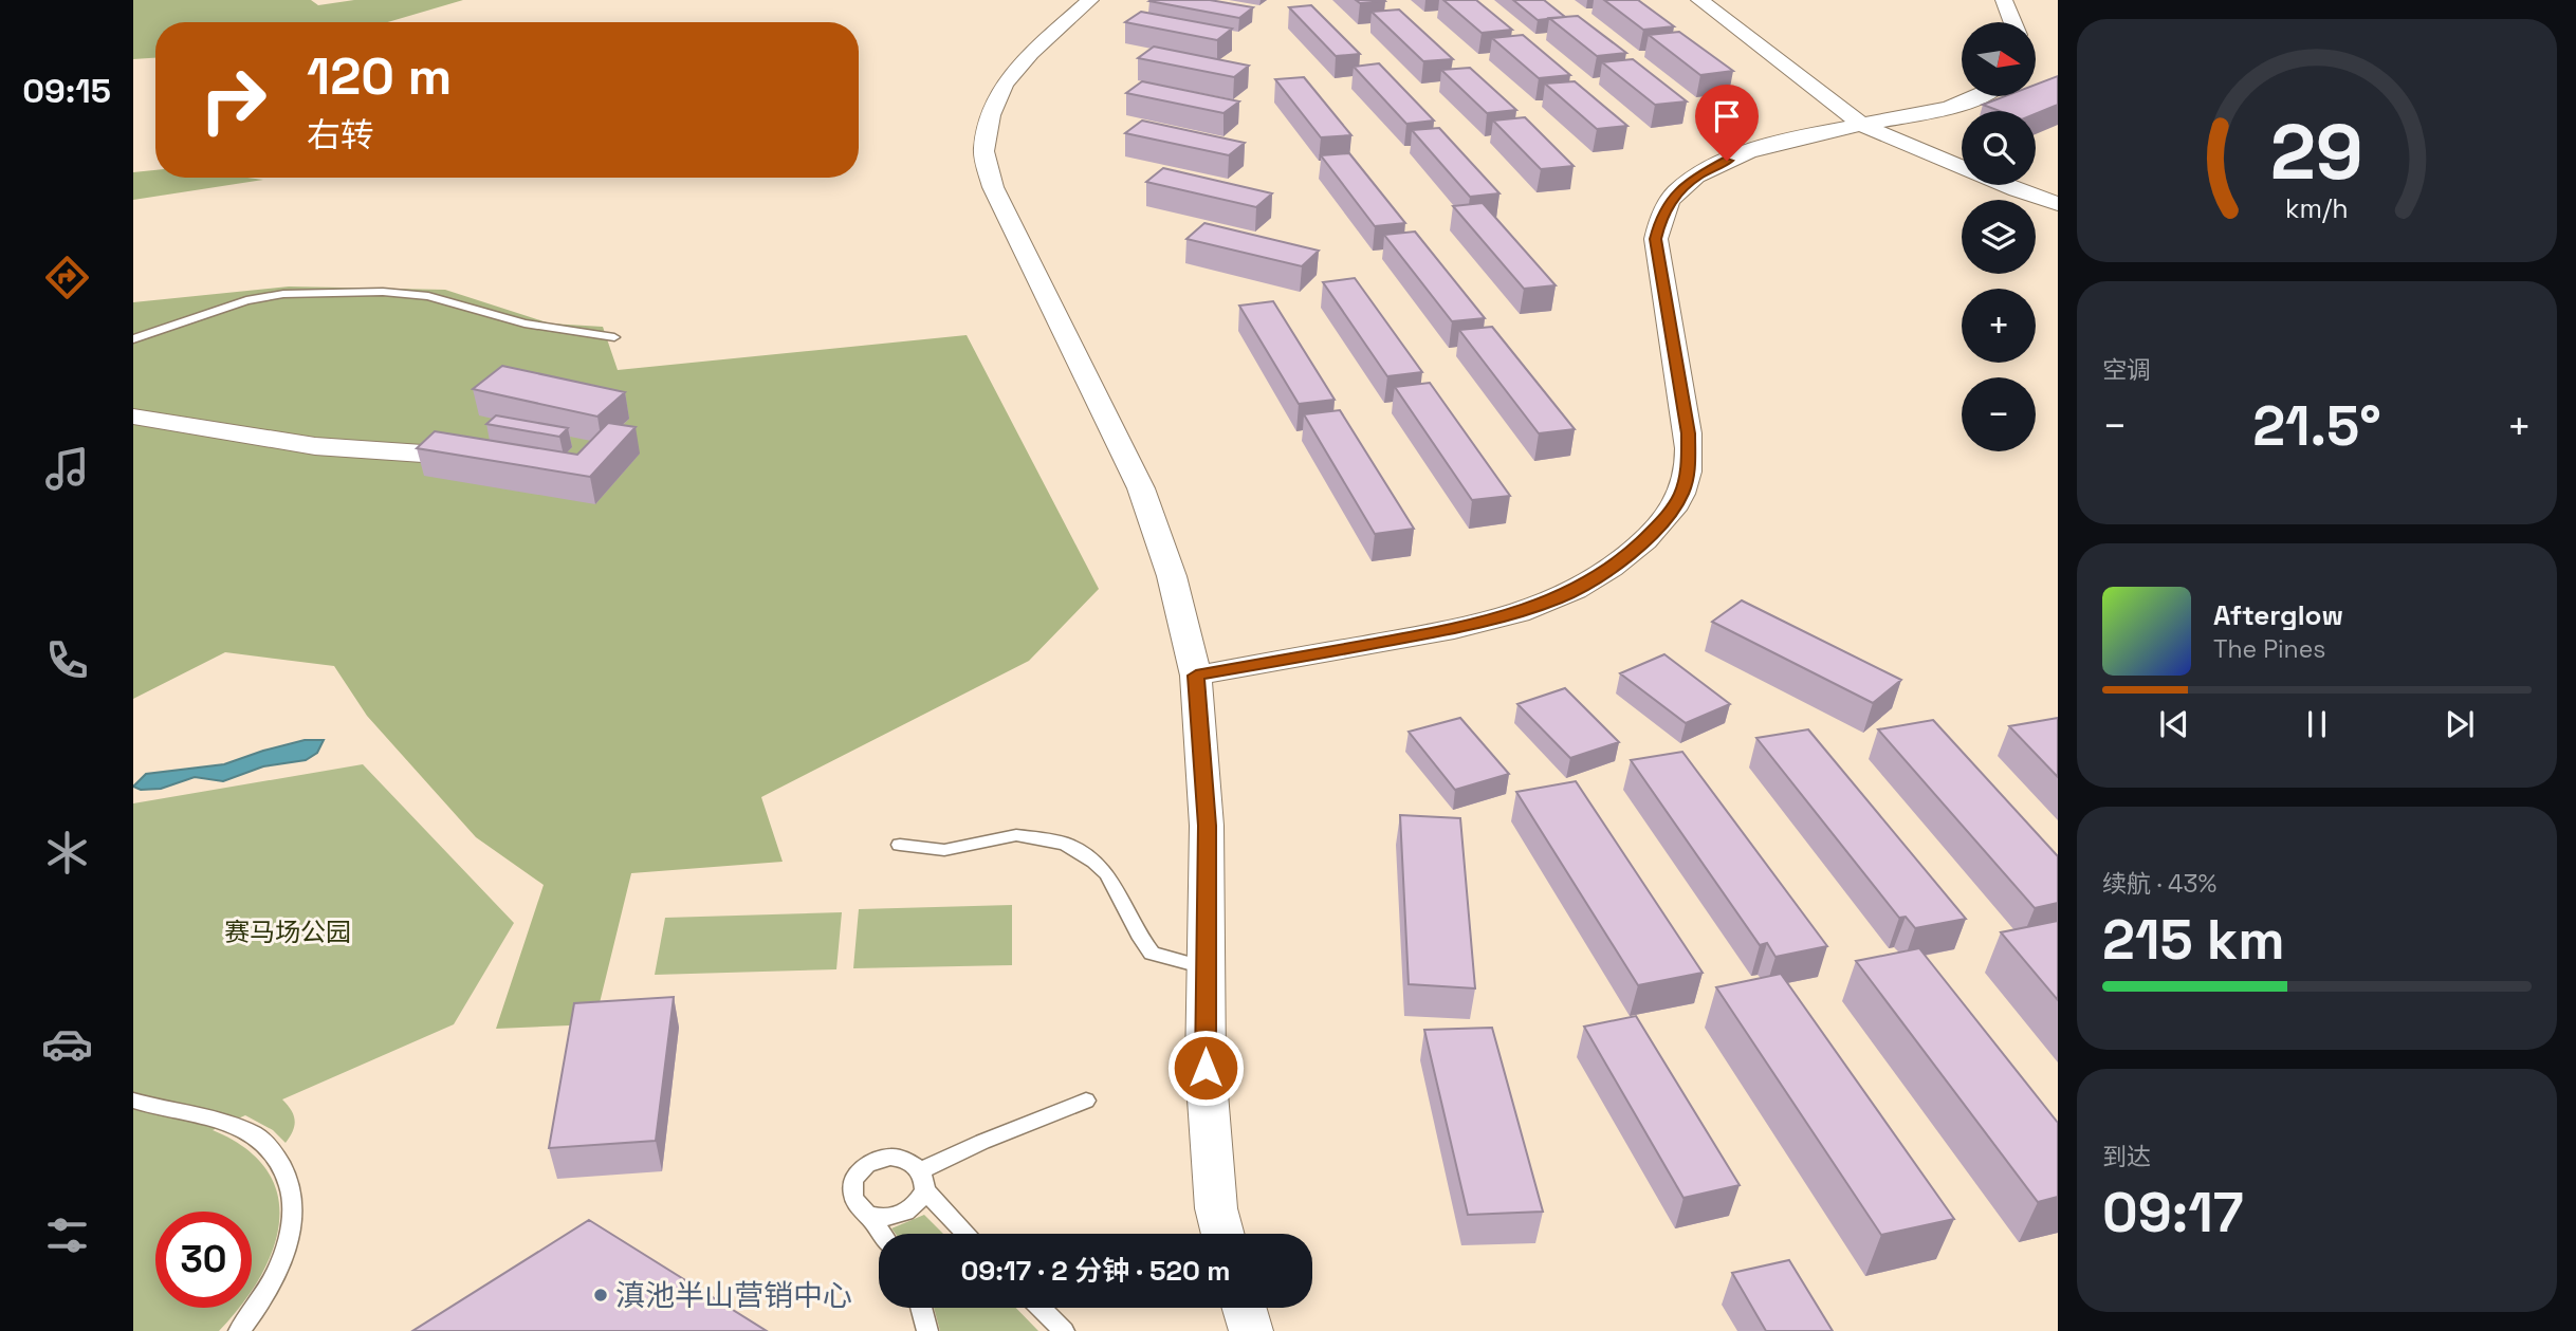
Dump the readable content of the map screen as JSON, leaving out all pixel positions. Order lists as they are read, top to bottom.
{
  "parks": ["赛马场公园"],
  "places": ["滇池半山营销中心"],
  "north": "right",
  "page": {
    "tabs": "09:15",
    "map_buttons": ["+", "−"],
    "turn": ["120 m", "右转"],
    "tile": [
      "空调",
      ["续航 · 43%", "215 km"],
      ["到达", "09:17"]
    ],
    "heat": ["−", "21.5°", "+"],
    "song": ["Afterglow", "The Pines"],
    "limit": "30",
    "trip": "09:17 · 2 分钟 · 520 m",
    "gauge": ["29", "km/h"]
  }
}
